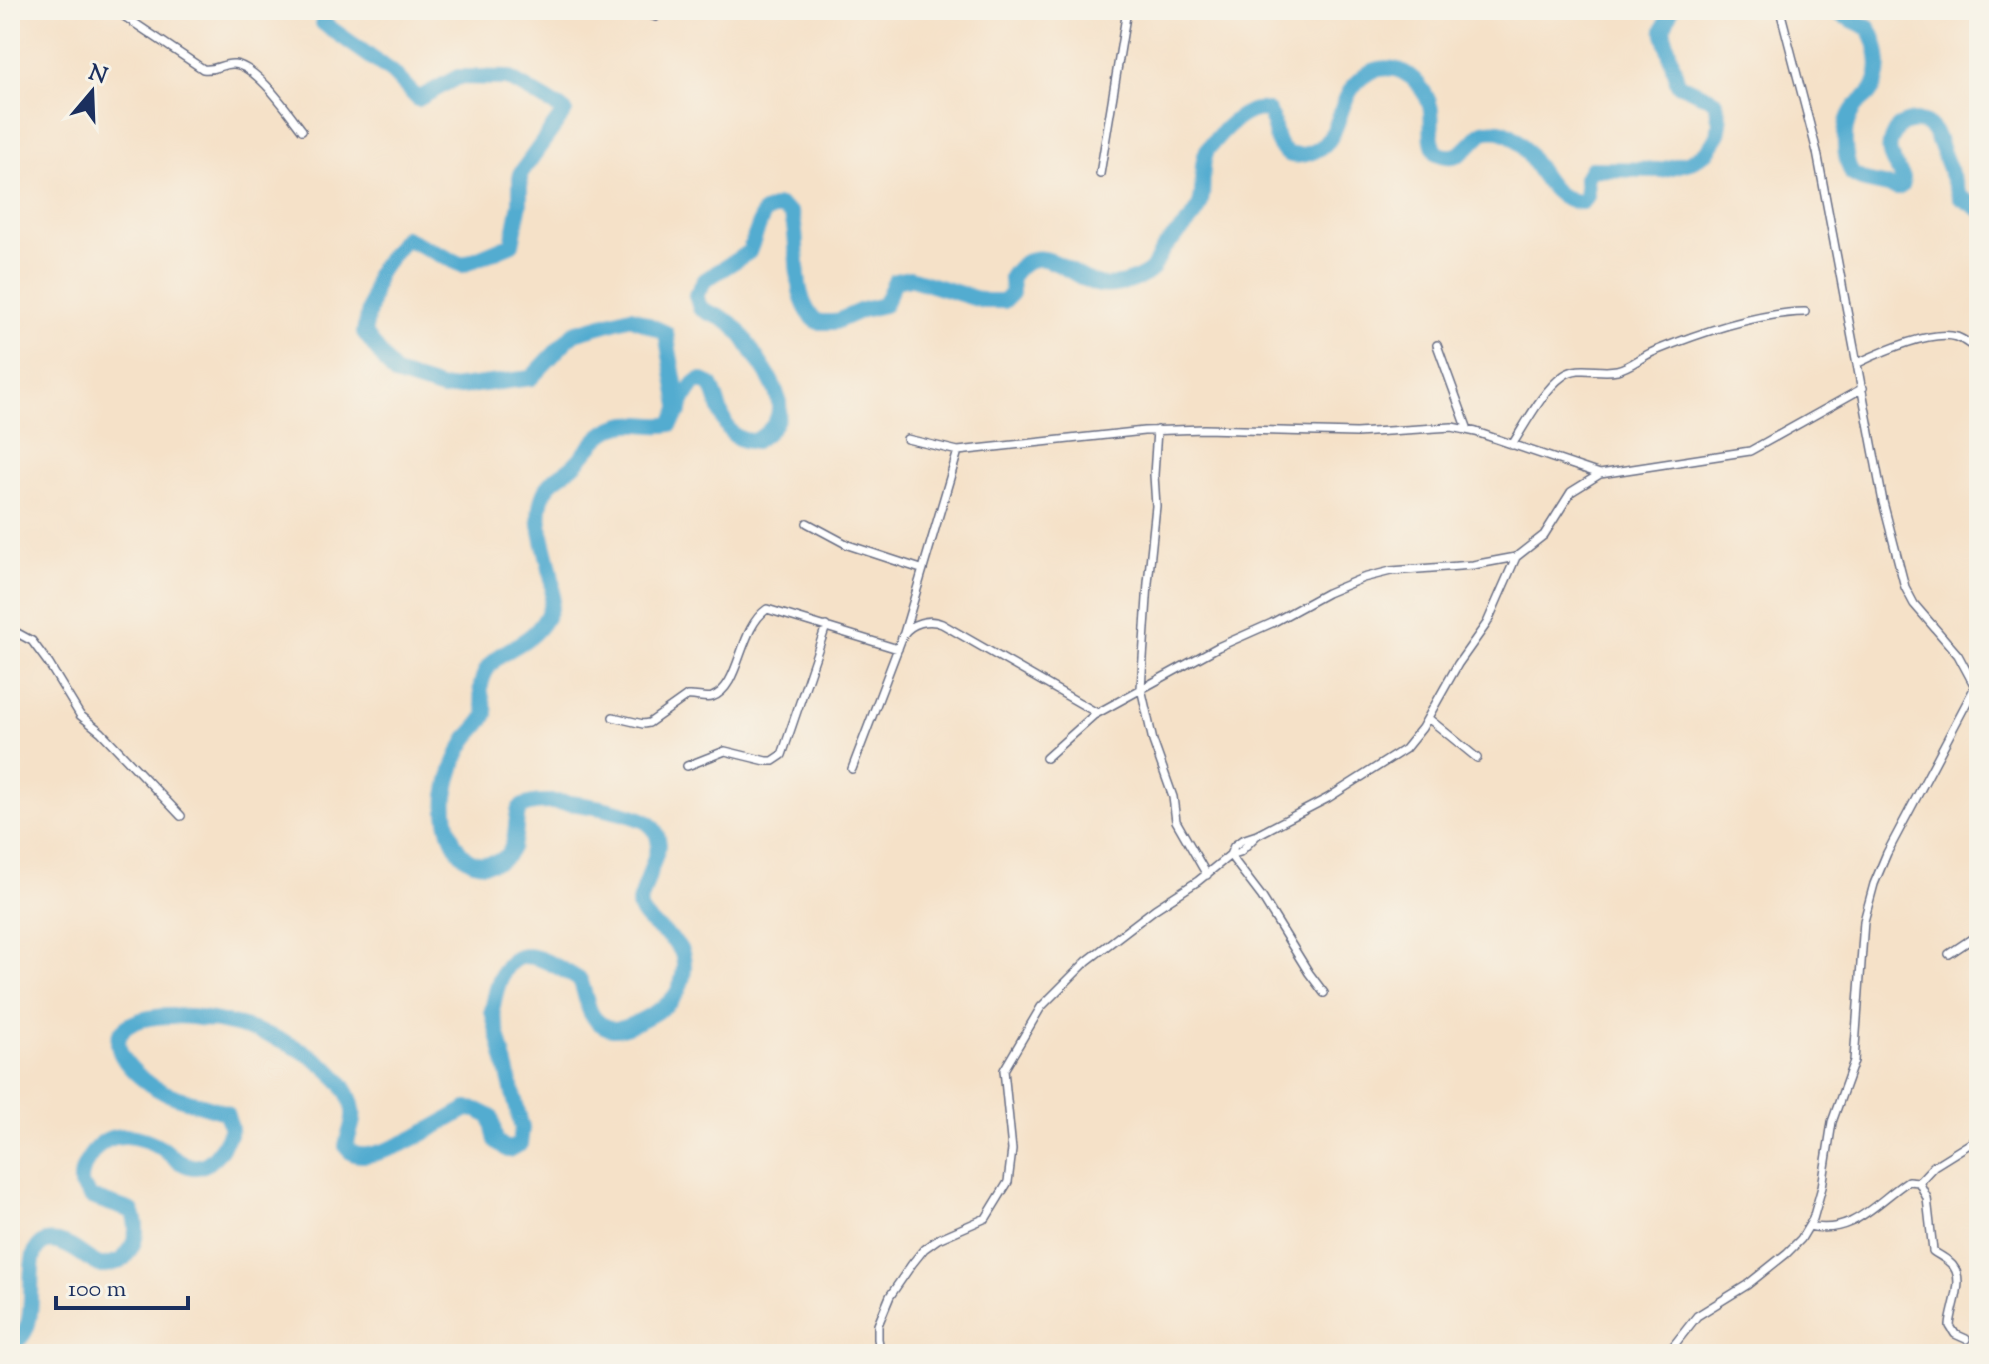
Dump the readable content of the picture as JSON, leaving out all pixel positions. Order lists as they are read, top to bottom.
{
  "scale_bar": "100 m",
  "north": "top"
}
